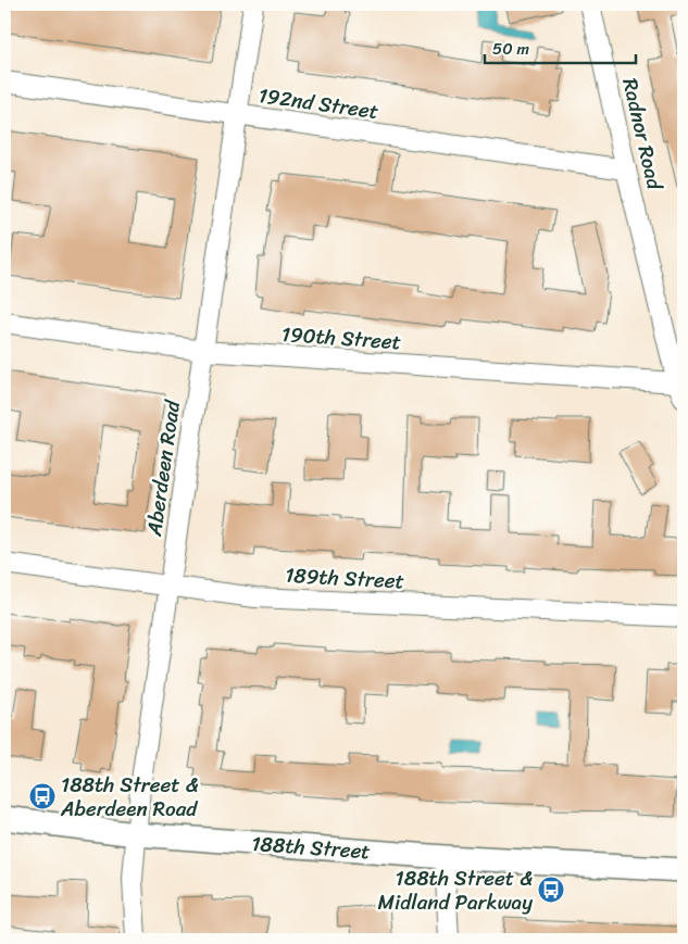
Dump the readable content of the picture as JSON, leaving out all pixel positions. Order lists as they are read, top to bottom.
{
  "streets": {
    "street": [
      "192nd Street",
      "Radnor Road",
      "190th Street",
      "Aberdeen Road",
      "189th Street",
      "188th Street"
    ]
  },
  "crossings": [
    ["192nd Street", "Radnor Road"],
    ["192nd Street", "Aberdeen Road"],
    ["Radnor Road", "190th Street"],
    ["190th Street", "Aberdeen Road"],
    ["Aberdeen Road", "189th Street"],
    ["Aberdeen Road", "188th Street"]
  ],
  "places": {
    "bus stop": ["188th Street & Aberdeen Road", "188th Street & Midland Parkway"]
  },
  "scale_bar": "50 m"
}
